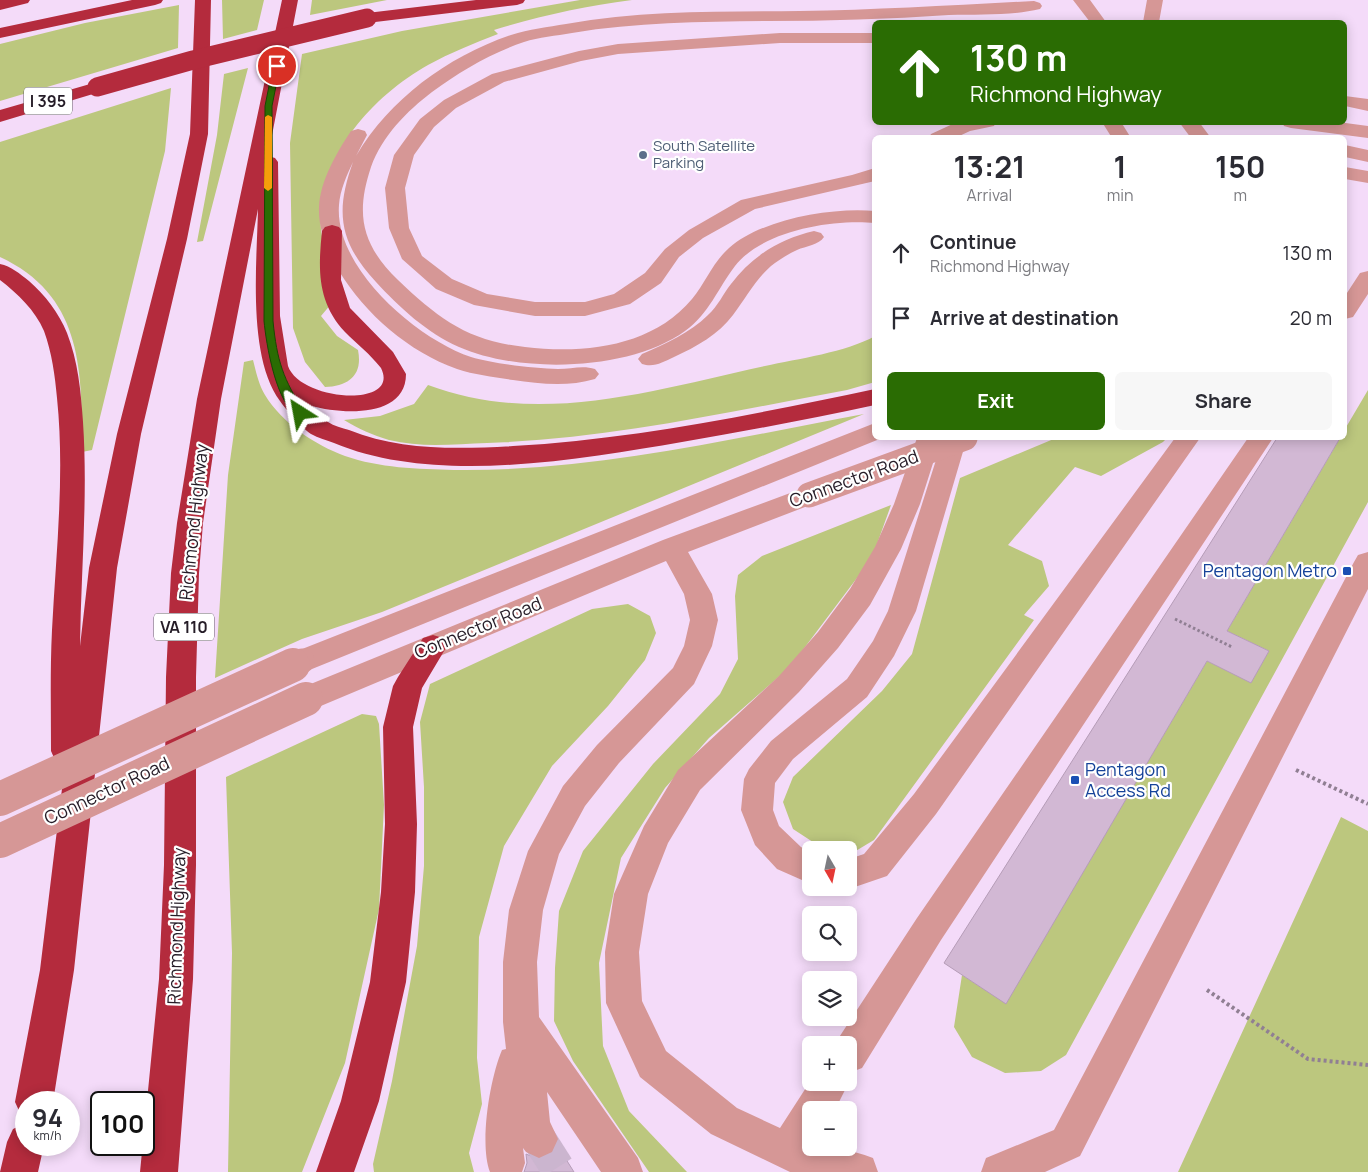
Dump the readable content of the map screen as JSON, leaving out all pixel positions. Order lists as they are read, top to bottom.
{
  "streets": {
    "highway": ["I 395", "Richmond Highway", "VA 110"],
    "street": ["Connector Road"]
  },
  "places": {
    "other": ["South Satellite Parking"],
    "transit": ["Pentagon Metro", "Pentagon Access Rd"]
  },
  "north": "bottom",
  "page": {
    "turn": ["130 m", "Richmond Highway"],
    "eta": [
      "13:21",
      "Arrival",
      "1",
      "min",
      "150",
      "m"
    ],
    "list": [
      {
        "name": "Continue",
        "note": "Richmond Highway",
        "value": "130 m"
      },
      {
        "name": "Arrive at destination",
        "value": "20 m"
      }
    ],
    "buttons": ["Exit", "Share"],
    "map_buttons": ["+", "−"],
    "speed": "94 km/h",
    "limit": "100"
  }
}
